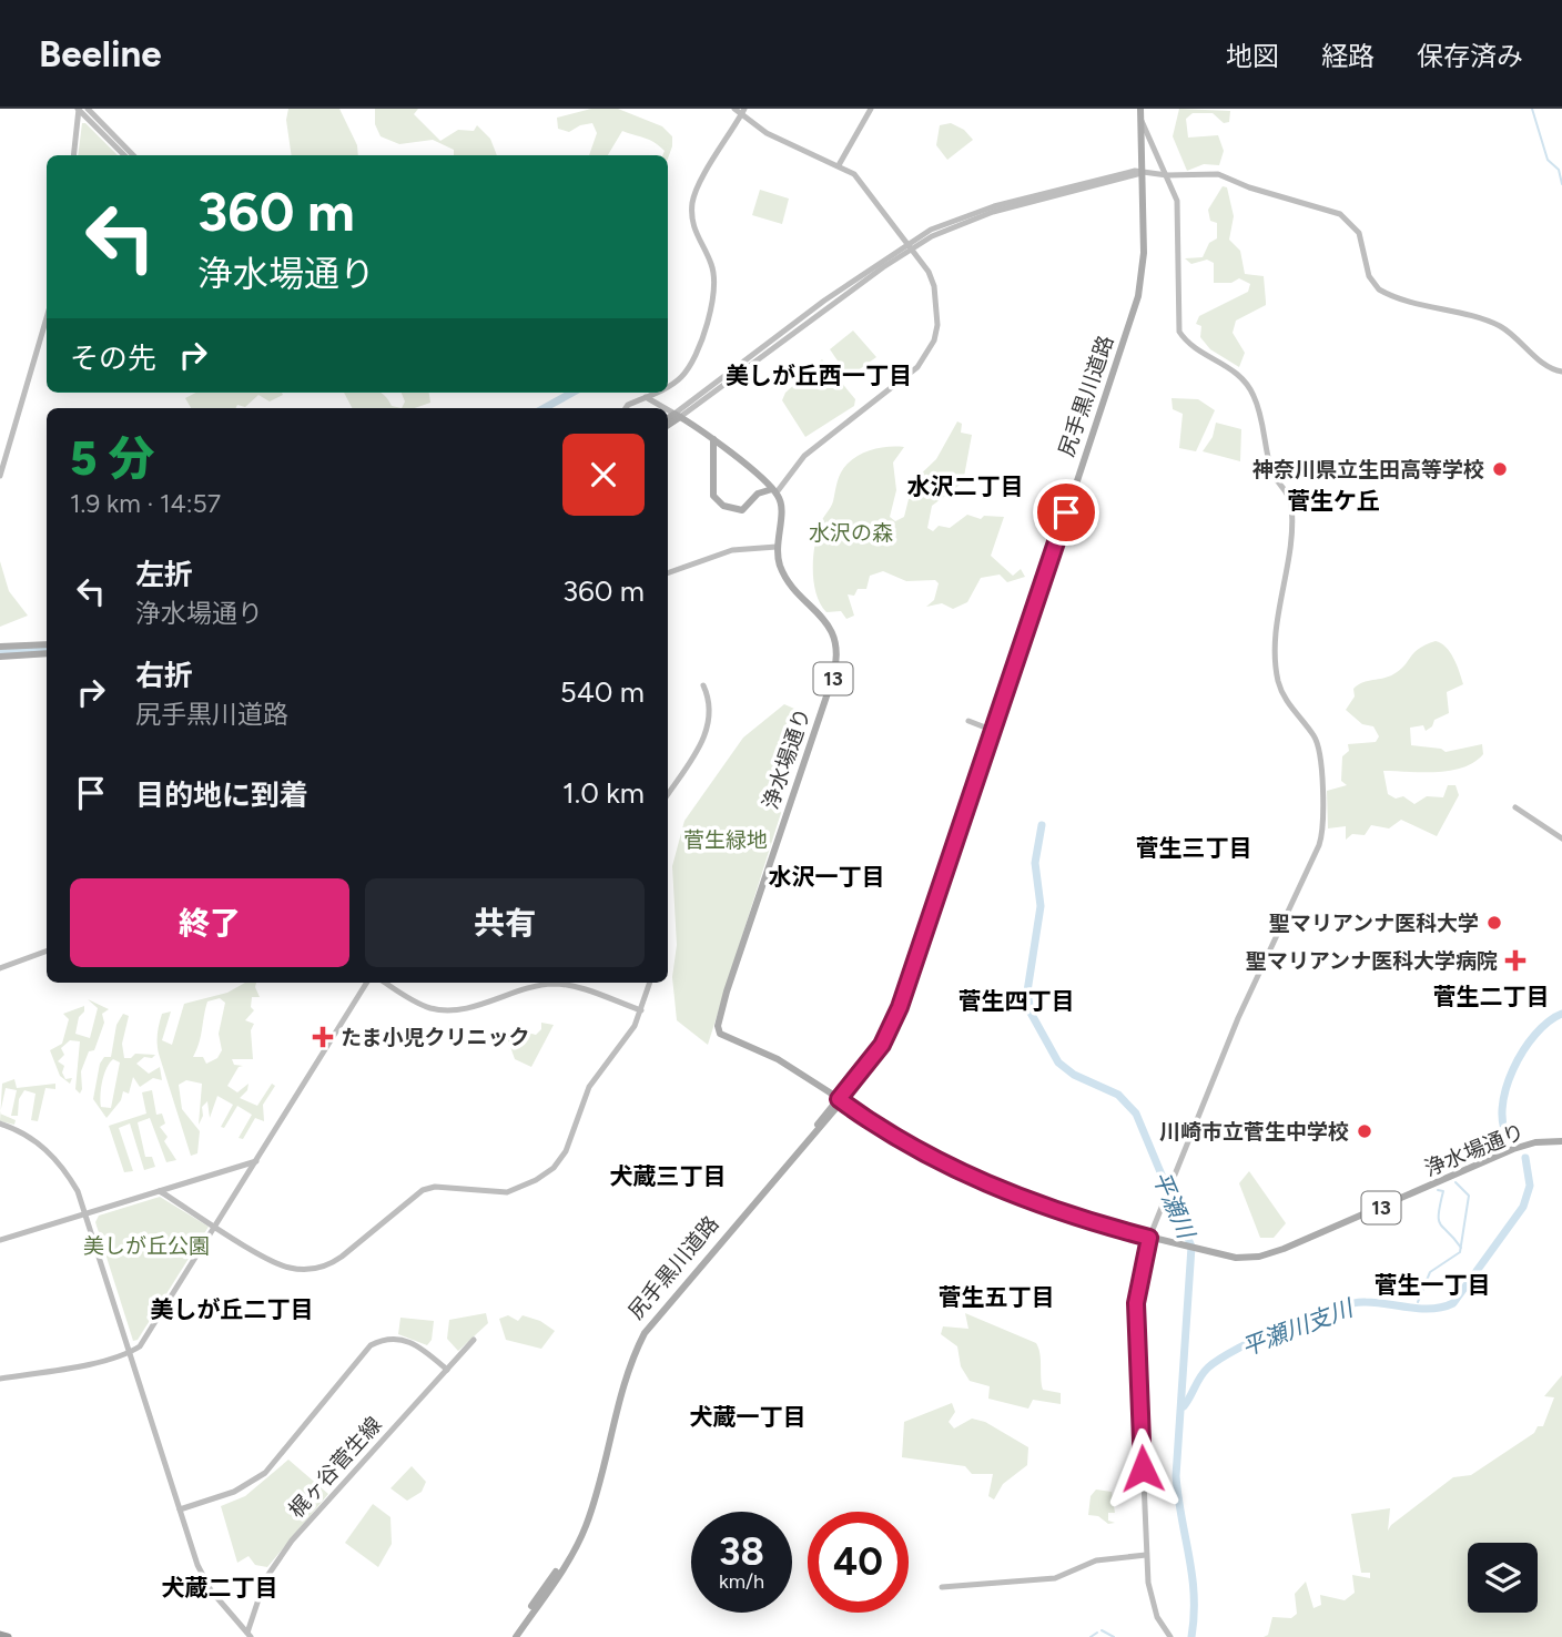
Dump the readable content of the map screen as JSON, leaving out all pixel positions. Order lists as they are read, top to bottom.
{
  "streets": {
    "main road": ["尻手黒川道路", "13", "浄水場通り"],
    "street": ["梶ヶ谷菅生線"]
  },
  "crossings": [
    ["尻手黒川道路", "浄水場通り"]
  ],
  "districts": [
    "美しが丘西一丁目",
    "水沢二丁目",
    "菅生ケ丘",
    "菅生三丁目",
    "水沢一丁目",
    "菅生二丁目",
    "菅生四丁目",
    "犬蔵三丁目",
    "菅生一丁目",
    "菅生五丁目",
    "美しが丘二丁目",
    "犬蔵一丁目",
    "犬蔵二丁目"
  ],
  "water": ["平瀬川", "平瀬川支川"],
  "parks": ["水沢の森", "菅生緑地", "美しが丘公園"],
  "places": {
    "other": ["神奈川県立生田高等学校", "聖マリアンナ医科大学", "川崎市立菅生中学校"],
    "health": ["聖マリアンナ医科大学病院", "たま小児クリニック"]
  },
  "page": {
    "header": "Beeline",
    "nav": ["地図", "経路", "保存済み"],
    "turn": ["360 m", "浄水場通り"],
    "then": "その先",
    "heading": ["5 分", "1.9 km · 14:57"],
    "list": [
      {
        "name": "左折",
        "note": "浄水場通り",
        "value": "360 m"
      },
      {
        "name": "右折",
        "note": "尻手黒川道路",
        "value": "540 m"
      },
      {
        "name": "目的地に到着",
        "value": "1.0 km"
      }
    ],
    "buttons": ["終了", "共有"],
    "speed": "38 km/h",
    "limit": "40"
  }
}
